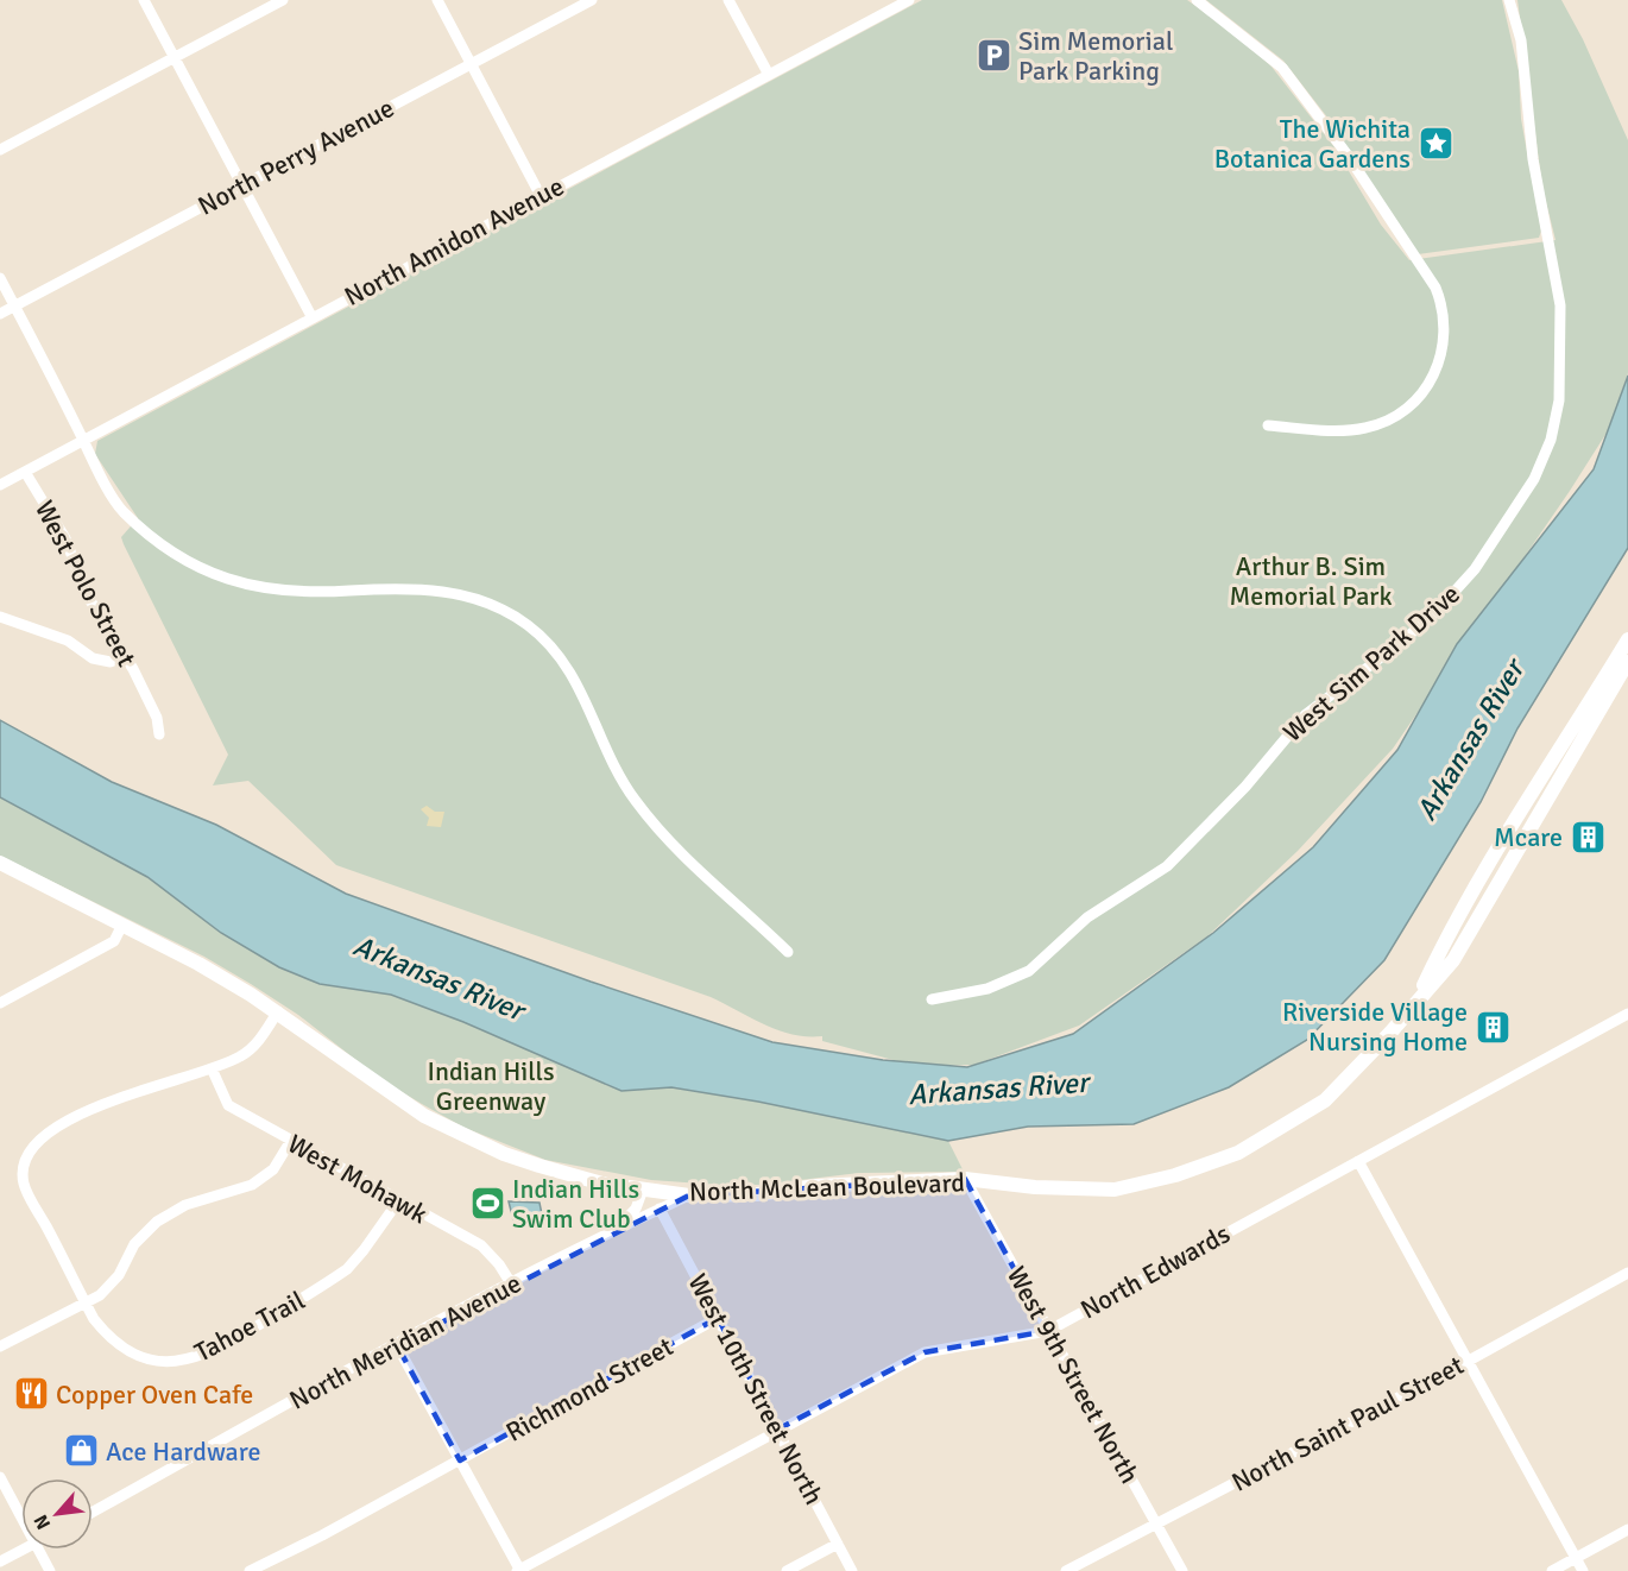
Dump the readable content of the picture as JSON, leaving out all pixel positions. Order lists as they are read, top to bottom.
{
  "streets": {
    "main road": ["North McLean Boulevard"],
    "street": [
      "North Perry Avenue",
      "North Amidon Avenue",
      "West Polo Street",
      "West Sim Park Drive",
      "West Mohawk",
      "North Edwards",
      "Tahoe Trail",
      "North Meridian Avenue",
      "West 9th Street North",
      "Richmond Street",
      "West 10th Street North",
      "North Saint Paul Street"
    ]
  },
  "crossings": [
    ["North Amidon Avenue", "West Polo Street"],
    ["West Mohawk", "Tahoe Trail"],
    ["West Mohawk", "North Meridian Avenue"],
    ["North McLean Boulevard", "Tahoe Trail"],
    ["North McLean Boulevard", "North Meridian Avenue"],
    ["North McLean Boulevard", "West 9th Street North"],
    ["North Edwards", "West 9th Street North"],
    ["North Edwards", "West 10th Street North"],
    ["North Meridian Avenue", "West 10th Street North"],
    ["West 9th Street North", "North Saint Paul Street"],
    ["Richmond Street", "West 10th Street North"]
  ],
  "water": ["Arkansas River"],
  "parks": ["Arthur B. Sim Memorial Park", "Indian Hills Greenway"],
  "places": {
    "parking": ["Sim Memorial Park Parking"],
    "place": ["The Wichita Botanica Gardens"],
    "building": ["Mcare", "Riverside Village Nursing Home"],
    "sports": ["Indian Hills Swim Club"],
    "restaurant": ["Copper Oven Cafe"],
    "shop": ["Ace Hardware"]
  },
  "north": "bottom left"
}
